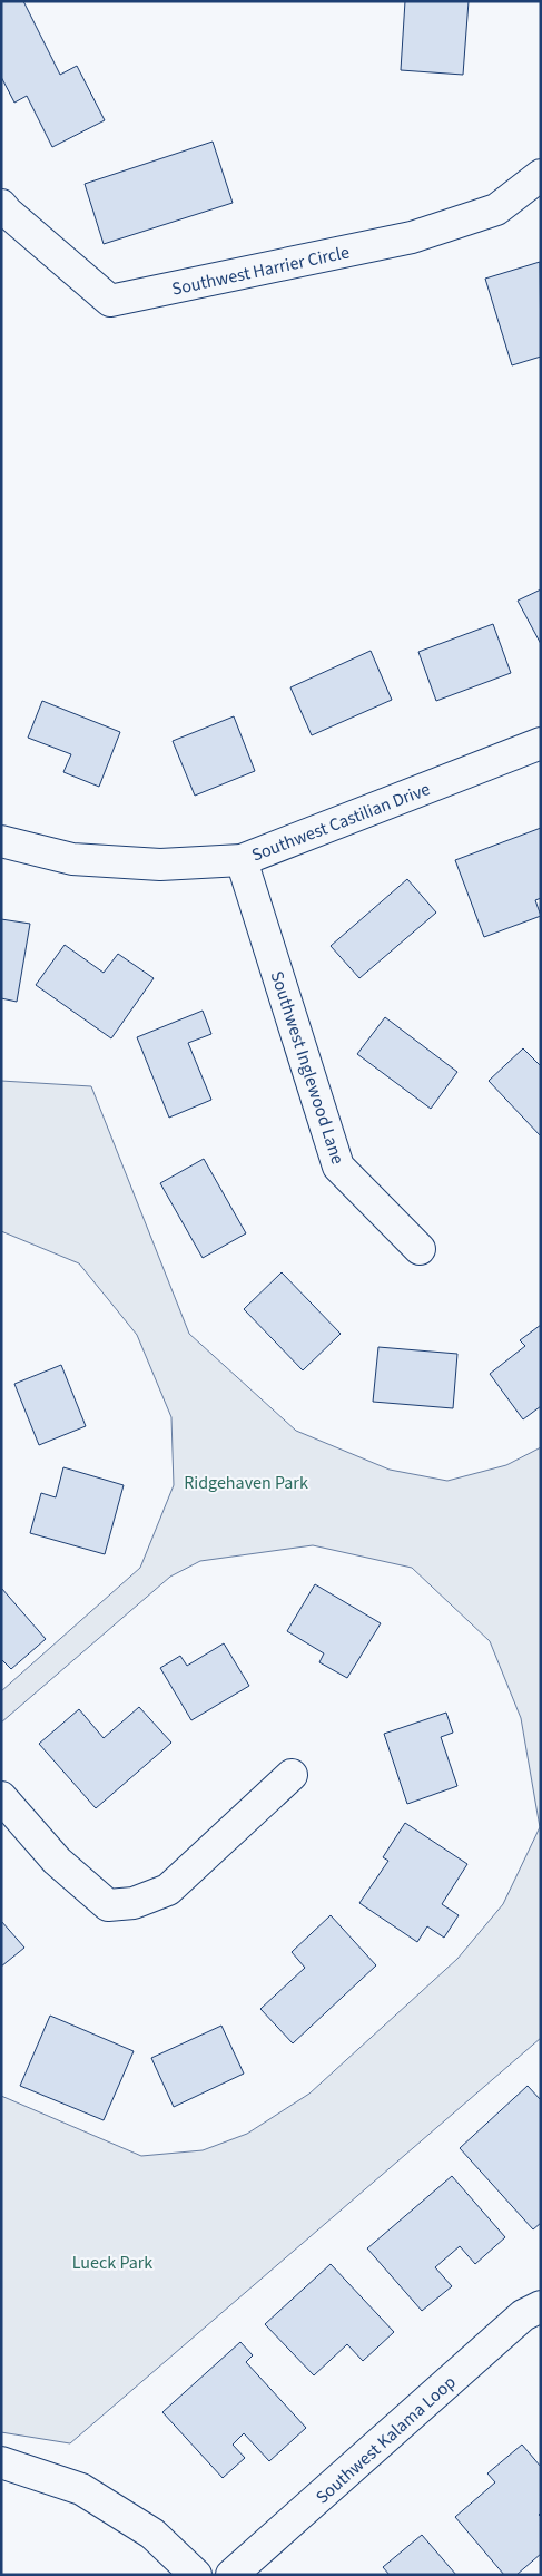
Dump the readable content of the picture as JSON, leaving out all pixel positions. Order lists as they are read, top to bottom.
{
  "streets": {
    "street": [
      "Southwest Harrier Circle",
      "Southwest Castilian Drive",
      "Southwest Inglewood Lane",
      "Southwest Kalama Loop"
    ]
  },
  "crossings": [
    ["Southwest Castilian Drive", "Southwest Inglewood Lane"]
  ],
  "parks": ["Ridgehaven Park", "Lueck Park"]
}
